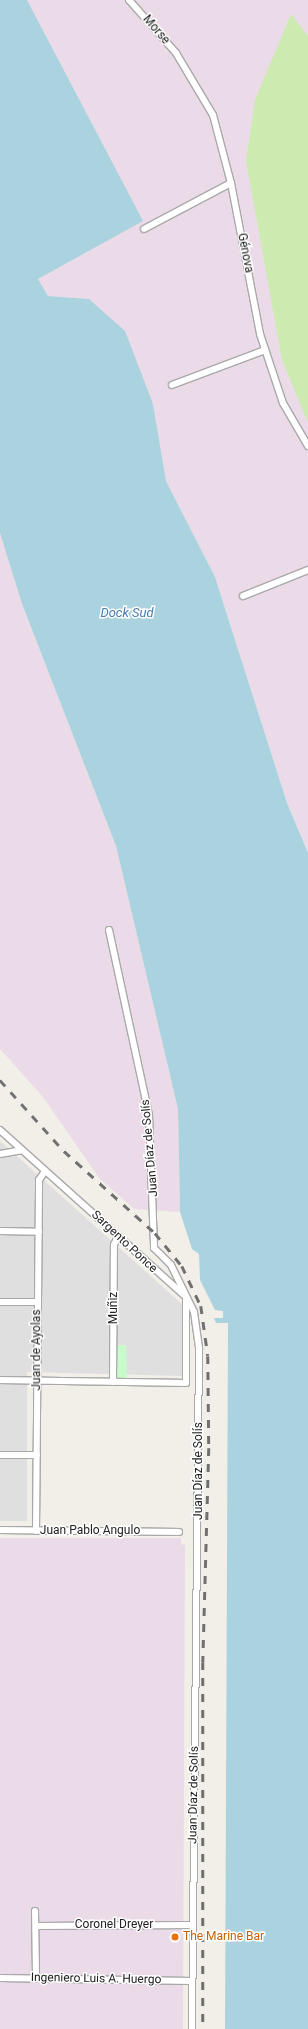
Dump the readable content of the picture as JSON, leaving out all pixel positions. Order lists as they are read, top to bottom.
{
  "streets": {
    "street": [
      "Morse",
      "Génova",
      "Juan Díaz de Solís",
      "Sargento Ponce",
      "Muñiz",
      "Juan de Ayolas",
      "Juan Pablo Angulo",
      "Coronel Dreyer",
      "Ingeniero Luis A. Huergo"
    ]
  },
  "crossings": [
    ["Morse", "Génova"],
    ["Juan Díaz de Solís", "Sargento Ponce"],
    ["Juan Díaz de Solís", "Coronel Dreyer"],
    ["Juan Díaz de Solís", "Ingeniero Luis A. Huergo"],
    ["Sargento Ponce", "Muñiz"],
    ["Sargento Ponce", "Juan de Ayolas"],
    ["Juan de Ayolas", "Juan Pablo Angulo"]
  ],
  "water": ["Dock Sud"],
  "places": ["The Marine Bar"]
}
